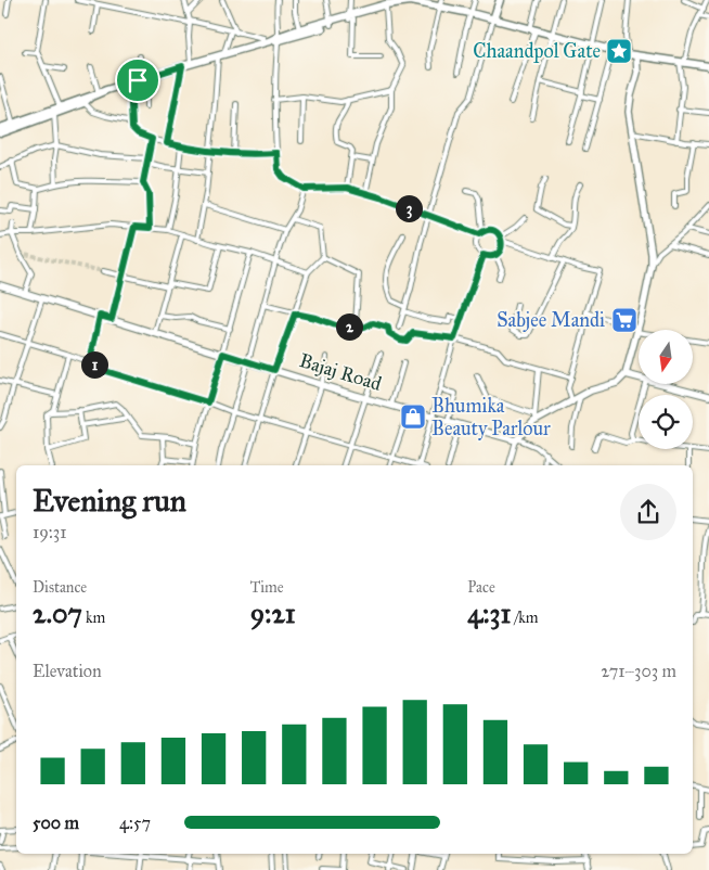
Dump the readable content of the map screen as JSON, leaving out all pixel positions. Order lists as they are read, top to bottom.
{
  "streets": {
    "street": ["Bajaj Road"]
  },
  "places": {
    "place": ["Chaandpol Gate"],
    "supermarket": ["Sabjee Mandi"],
    "shop": ["Bhumika Beauty Parlour"]
  },
  "north": "bottom",
  "page": {
    "pins": ["3", "2", "1"],
    "heading": ["Evening run", "19:31"],
    "stats": [
      ["Distance", "2.07 km"],
      ["Time", "9:21"],
      ["Pace", "4:31 /km"]
    ],
    "chart": ["Elevation", "271–303 m"],
    "list": [
      {
        "name": "500 m",
        "note": "4:57"
      }
    ]
  }
}
